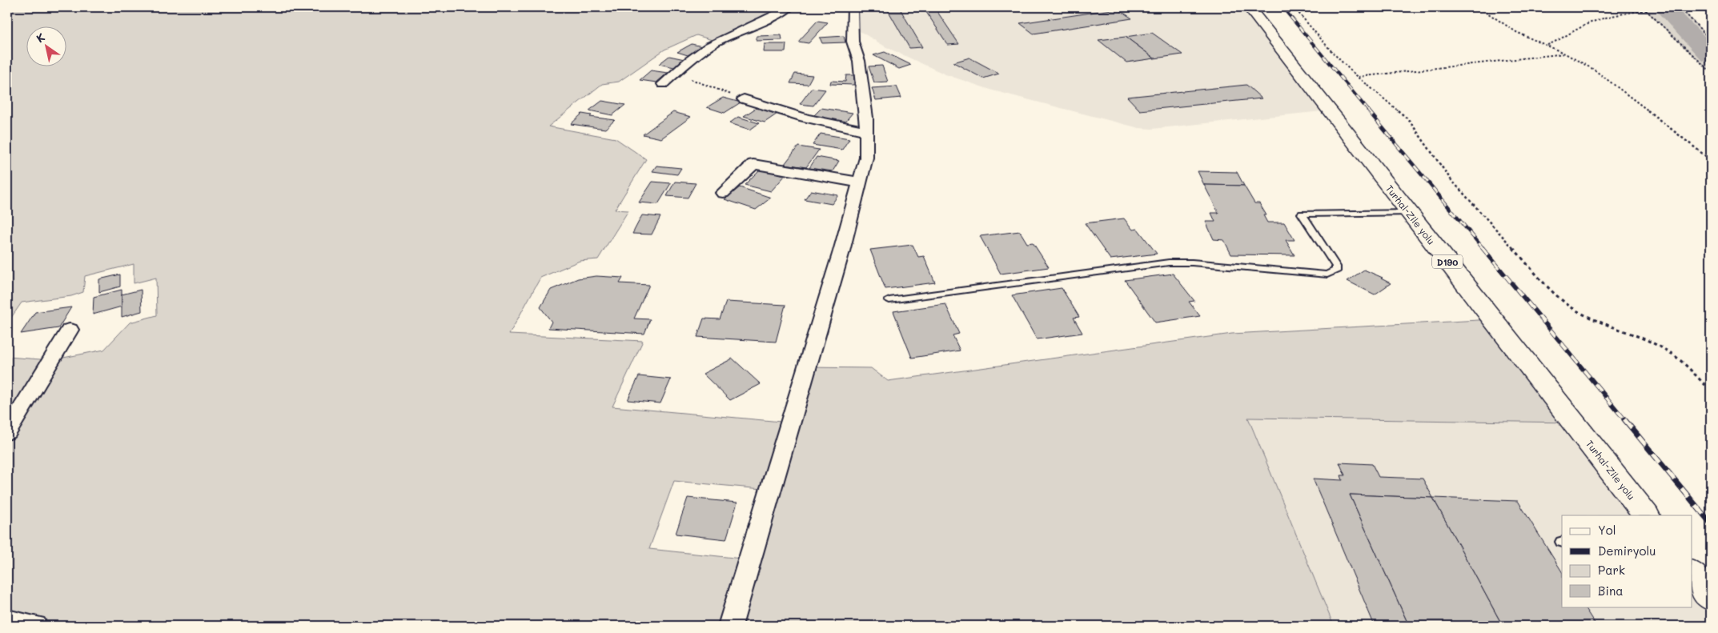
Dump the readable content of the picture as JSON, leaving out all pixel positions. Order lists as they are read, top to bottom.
{
  "streets": {
    "main road": ["Turhal-Zile yolu", "D190"]
  },
  "legend": [
    "Yol",
    "Demiryolu",
    "Park",
    "Bina"
  ],
  "north": "top left"
}
